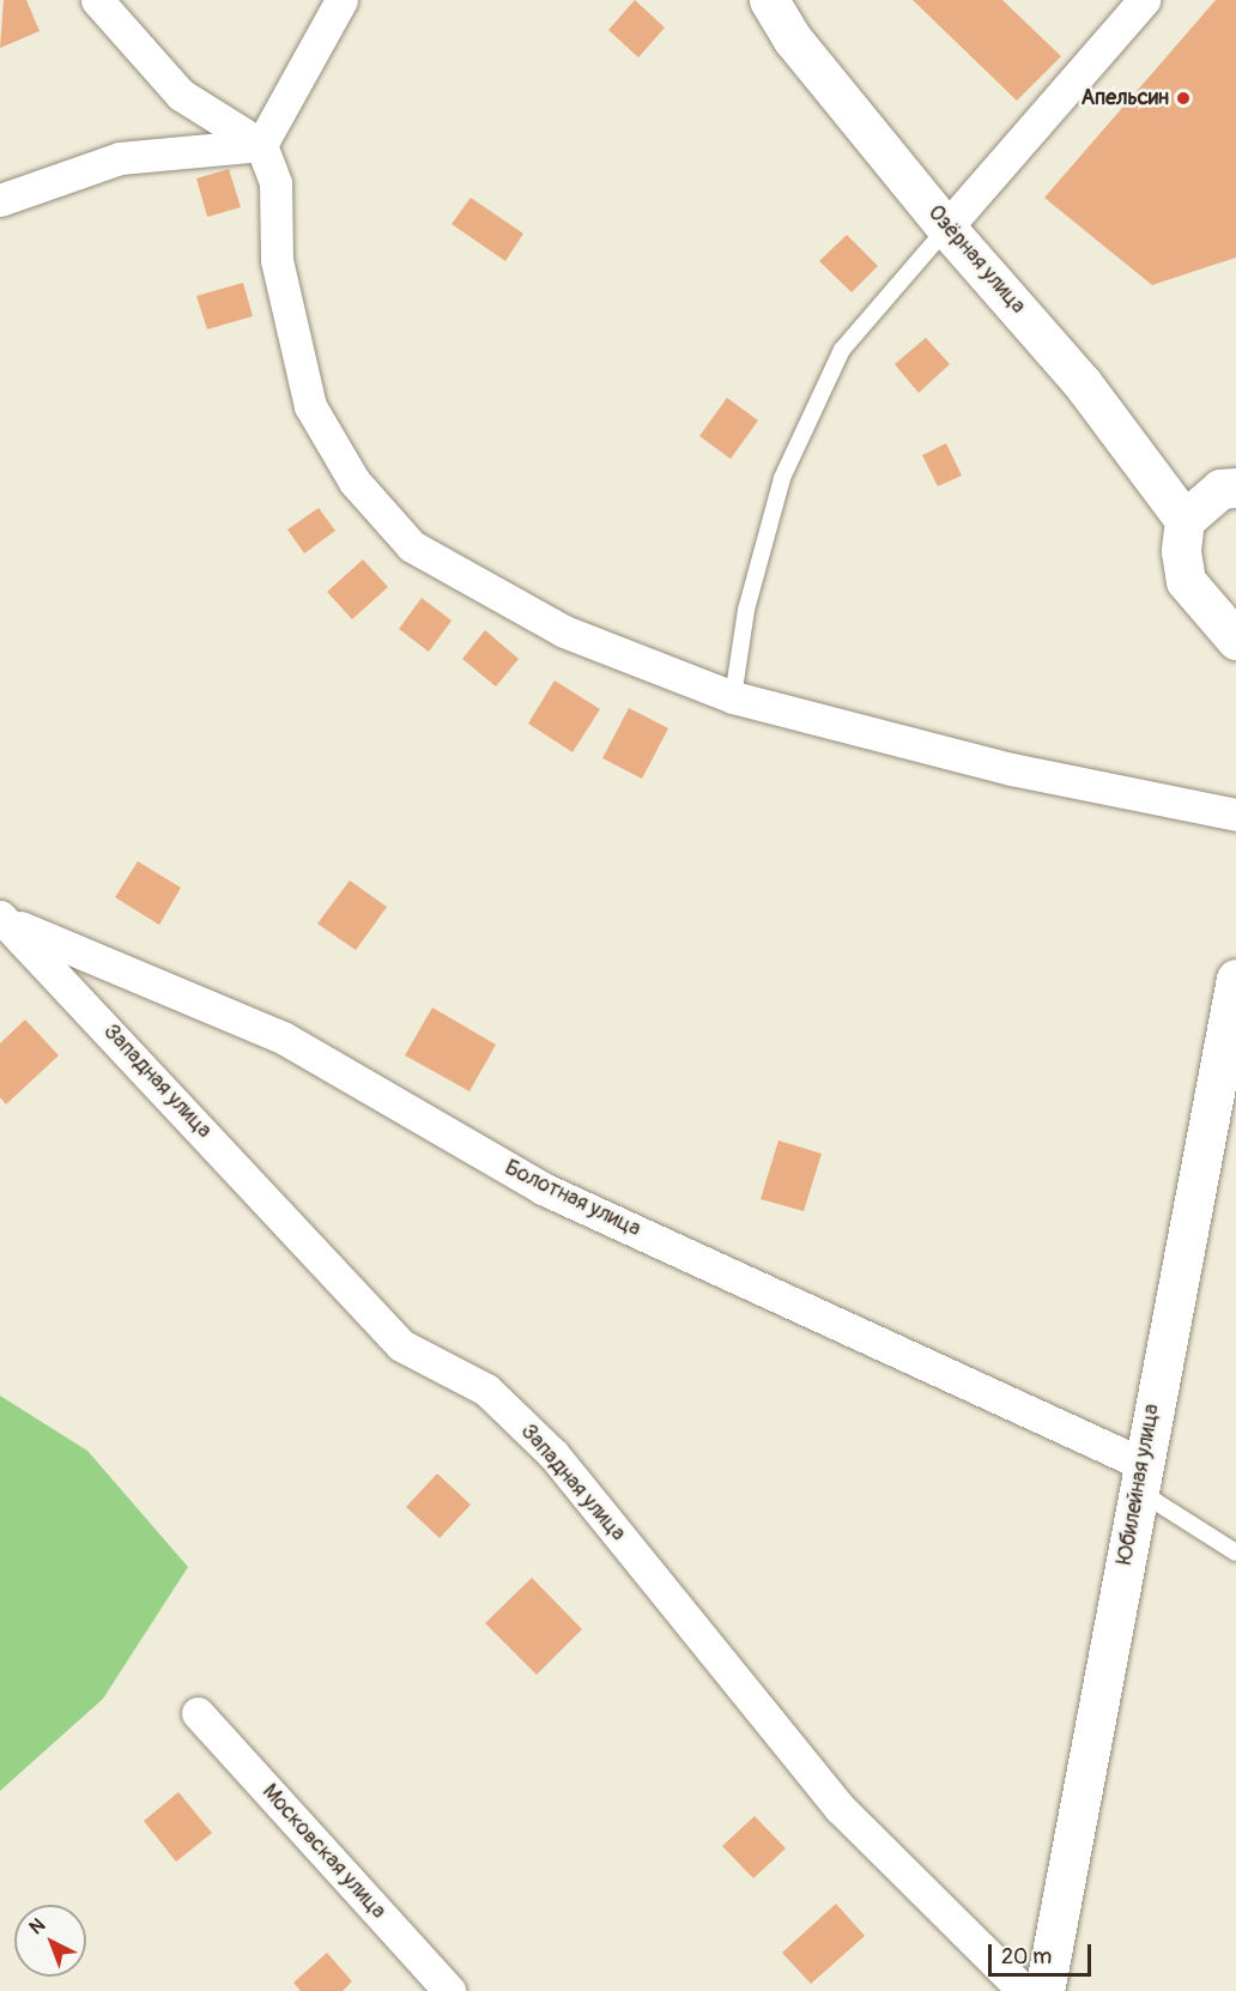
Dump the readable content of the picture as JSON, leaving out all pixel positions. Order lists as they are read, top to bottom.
{
  "streets": {
    "main road": ["Озёрная улица", "Юбилейная улица"],
    "street": ["Западная улица", "Болотная улица", "Московская улица"]
  },
  "crossings": [
    ["Западная улица", "Болотная улица"],
    ["Болотная улица", "Юбилейная улица"]
  ],
  "places": ["Апельсин"],
  "scale_bar": "20 m",
  "north": "top left"
}
